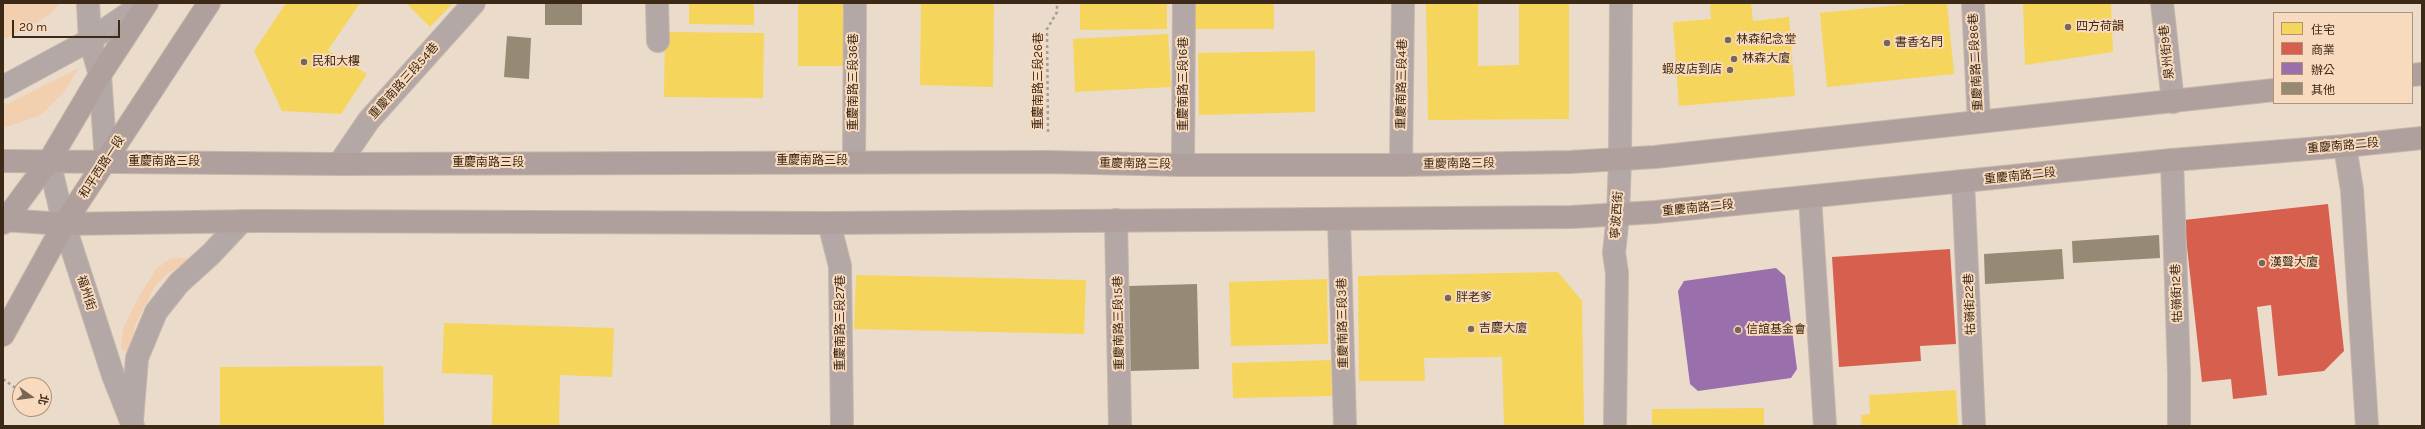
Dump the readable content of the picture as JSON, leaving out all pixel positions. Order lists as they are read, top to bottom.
{
  "streets": {
    "main road": ["重慶南路二段", "重慶南路三段", "和平西路一段"],
    "street": [
      "泉州街9巷",
      "重慶南路二段86巷",
      "重慶南路三段54巷",
      "重慶南路三段36巷",
      "重慶南路三段16巷",
      "重慶南路三段4巷",
      "寧波西街",
      "福州街",
      "牯嶺街12巷",
      "牯嶺街22巷",
      "重慶南路三段27巷",
      "重慶南路三段15巷",
      "重慶南路三段3巷"
    ],
    "path": ["重慶南路三段26巷"]
  },
  "crossings": [
    ["重慶南路三段54巷", "重慶南路三段"],
    ["重慶南路三段26巷", "重慶南路三段"],
    ["重慶南路三段36巷", "重慶南路三段"],
    ["重慶南路三段16巷", "重慶南路三段"],
    ["重慶南路三段4巷", "重慶南路三段"],
    ["重慶南路二段", "寧波西街"],
    ["重慶南路二段", "牯嶺街12巷"],
    ["重慶南路二段", "牯嶺街22巷"],
    ["重慶南路三段", "和平西路一段"],
    ["重慶南路三段", "寧波西街"],
    ["重慶南路三段", "福州街"],
    ["和平西路一段", "福州街"]
  ],
  "places": [
    "四方荷韻",
    "林森紀念堂",
    "書香名門",
    "林森大廈",
    "民和大樓",
    "蝦皮店到店",
    "漢聲大廈",
    "胖老爹",
    "吉慶大廈",
    "信誼基金會"
  ],
  "legend": [
    "住宅",
    "商業",
    "辦公",
    "其他"
  ],
  "scale_bar": "20 m",
  "north": "right"
}
